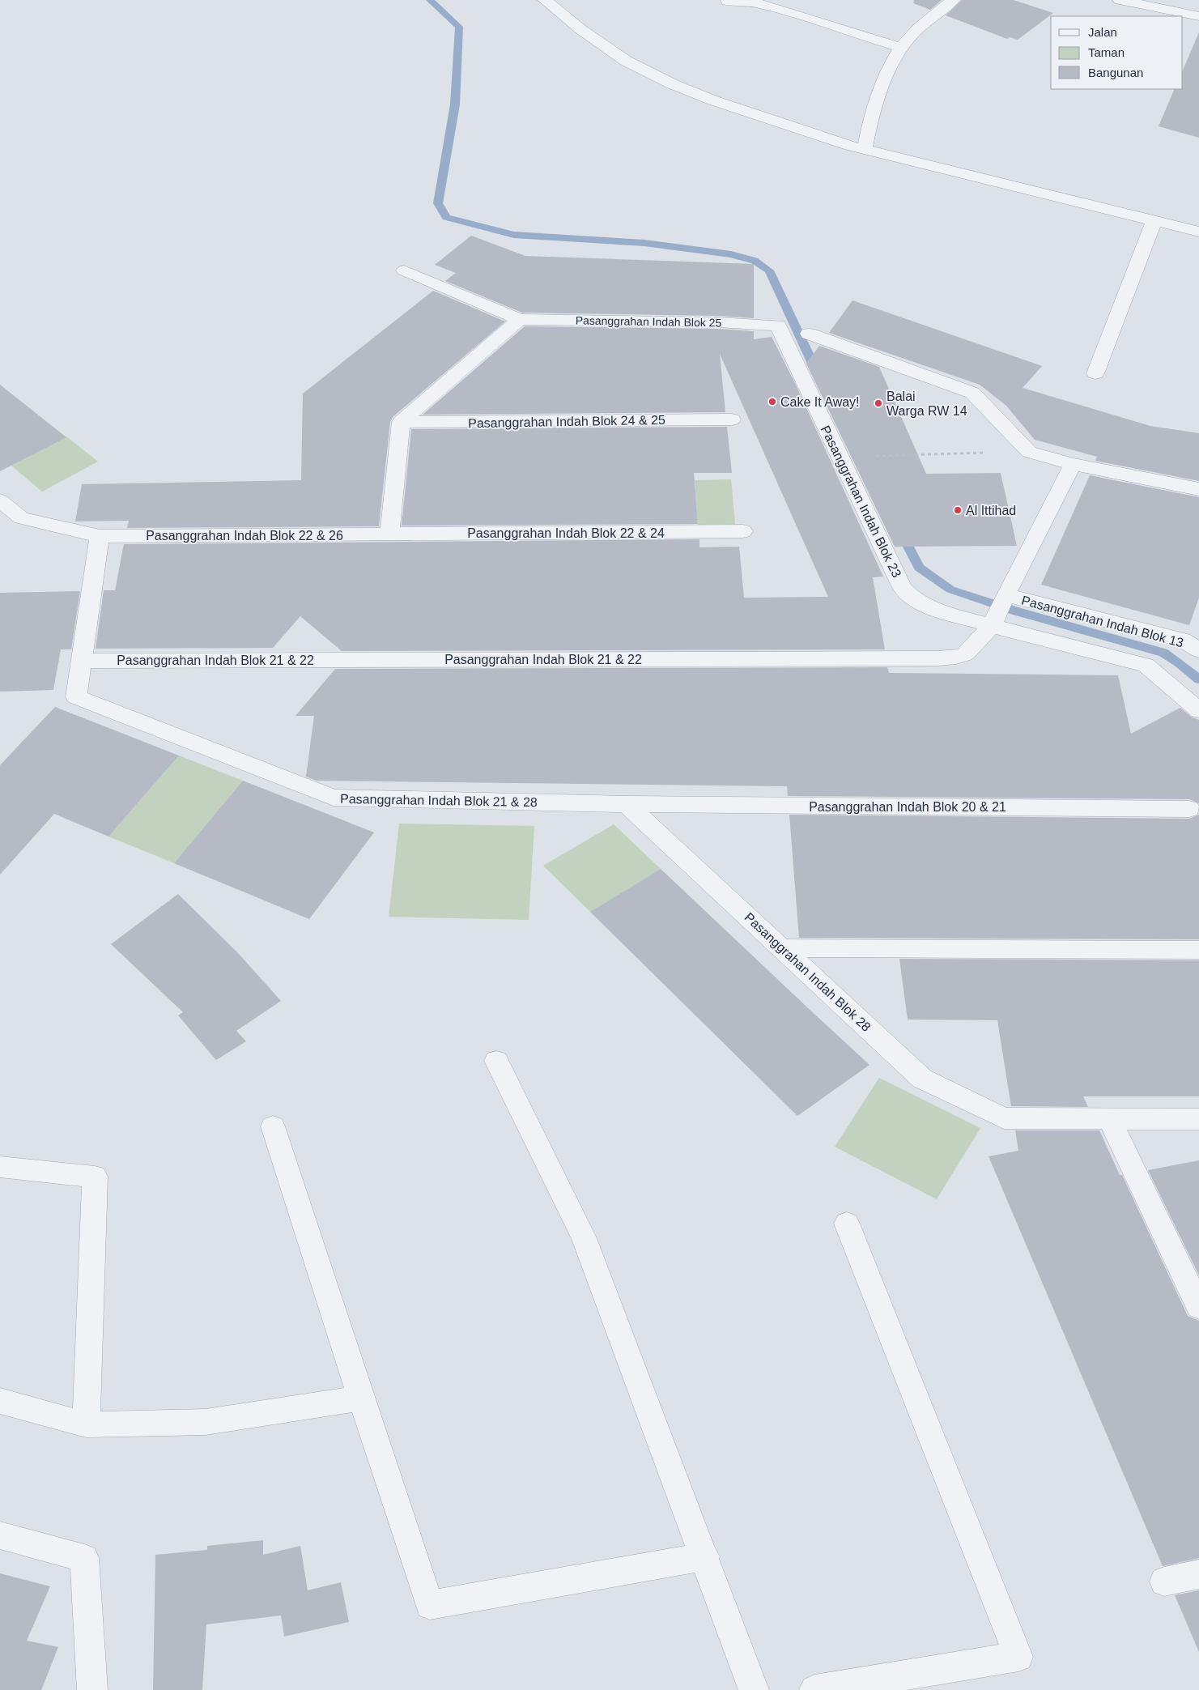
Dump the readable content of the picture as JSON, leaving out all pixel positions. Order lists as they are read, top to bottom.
{
  "streets": {
    "street": [
      "Pasanggrahan Indah Blok 25",
      "Pasanggrahan Indah Blok 24 & 25",
      "Pasanggrahan Indah Blok 23",
      "Pasanggrahan Indah Blok 22 & 24",
      "Pasanggrahan Indah Blok 22 & 26",
      "Pasanggrahan Indah Blok 13",
      "Pasanggrahan Indah Blok 21 & 22",
      "Pasanggrahan Indah Blok 21 & 28",
      "Pasanggrahan Indah Blok 20 & 21",
      "Pasanggrahan Indah Blok 28"
    ]
  },
  "crossings": [
    ["Pasanggrahan Indah Blok 25", "Pasanggrahan Indah Blok 23"],
    ["Pasanggrahan Indah Blok 23", "Pasanggrahan Indah Blok 21 & 22"],
    ["Pasanggrahan Indah Blok 22 & 24", "Pasanggrahan Indah Blok 22 & 26"],
    ["Pasanggrahan Indah Blok 13", "Pasanggrahan Indah Blok 21 & 22"],
    ["Pasanggrahan Indah Blok 21 & 22", "Pasanggrahan Indah Blok 21 & 28"],
    ["Pasanggrahan Indah Blok 21 & 28", "Pasanggrahan Indah Blok 20 & 21"],
    ["Pasanggrahan Indah Blok 21 & 28", "Pasanggrahan Indah Blok 28"],
    ["Pasanggrahan Indah Blok 20 & 21", "Pasanggrahan Indah Blok 28"]
  ],
  "places": ["Cake It Away!", "Balai Warga RW 14", "Al Ittihad"],
  "legend": ["Jalan", "Taman", "Bangunan"]
}
